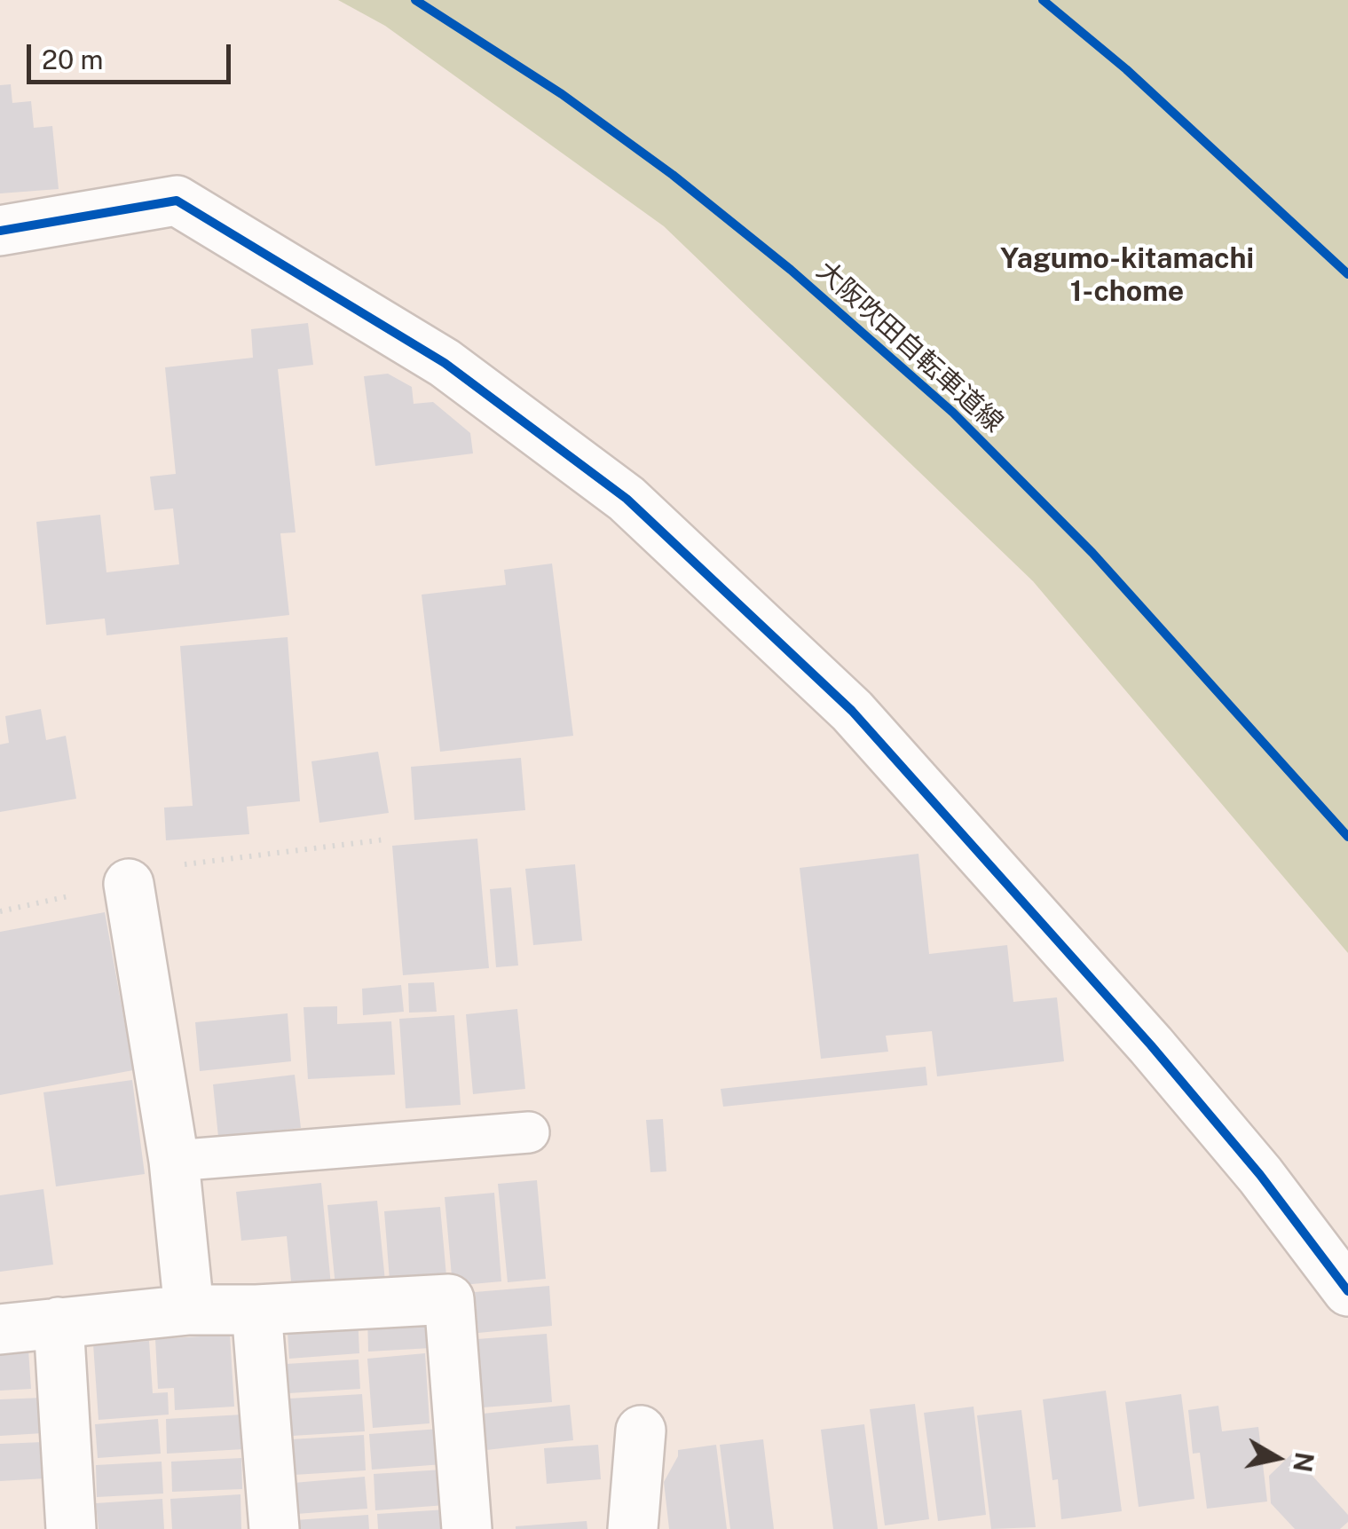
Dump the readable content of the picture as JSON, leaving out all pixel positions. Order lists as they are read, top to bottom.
{
  "streets": {
    "cycle path": ["大阪吹田自転車道線"]
  },
  "districts": ["Yagumo-kitamachi 1-chome"],
  "scale_bar": "20 m",
  "north": "right"
}
